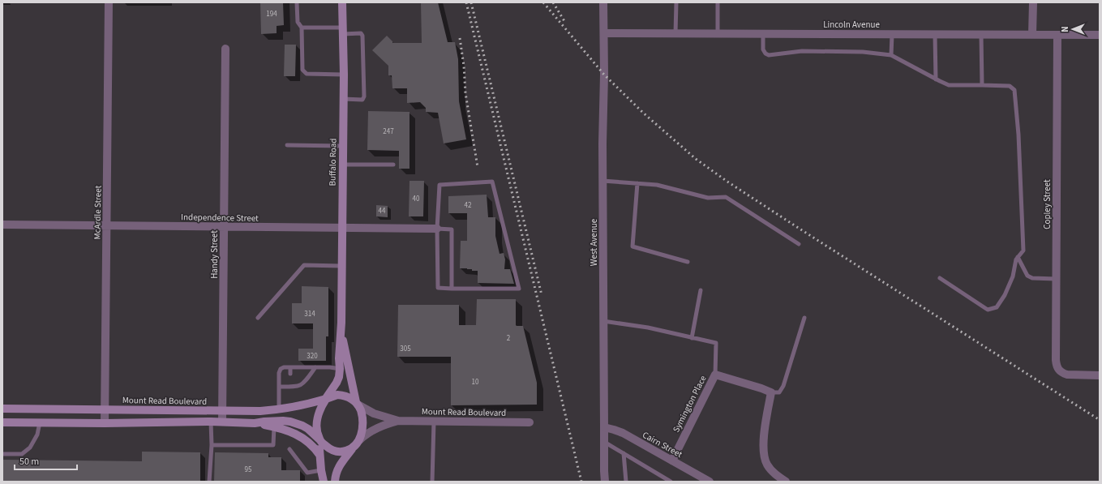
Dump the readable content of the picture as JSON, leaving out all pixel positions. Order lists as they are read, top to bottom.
{
  "streets": {
    "main road": ["Buffalo Road", "Mount Read Boulevard"],
    "street": [
      "Lincoln Avenue",
      "Copley Street",
      "McArdle Street",
      "Independence Street",
      "West Avenue",
      "Handy Street",
      "Symington Place",
      "Cairn Street"
    ]
  },
  "crossings": [
    ["Lincoln Avenue", "Copley Street"],
    ["Lincoln Avenue", "West Avenue"],
    ["Buffalo Road", "Independence Street"],
    ["Buffalo Road", "Mount Read Boulevard"],
    ["McArdle Street", "Independence Street"],
    ["McArdle Street", "Mount Read Boulevard"],
    ["Independence Street", "Handy Street"],
    ["West Avenue", "Cairn Street"],
    ["Handy Street", "Mount Read Boulevard"],
    ["Symington Place", "Cairn Street"]
  ],
  "house_numbers": [
    "194",
    "247",
    "40",
    "42",
    "44",
    "314",
    "2",
    "305",
    "320",
    "10",
    "95"
  ],
  "scale_bar": "50 m",
  "north": "left"
}
